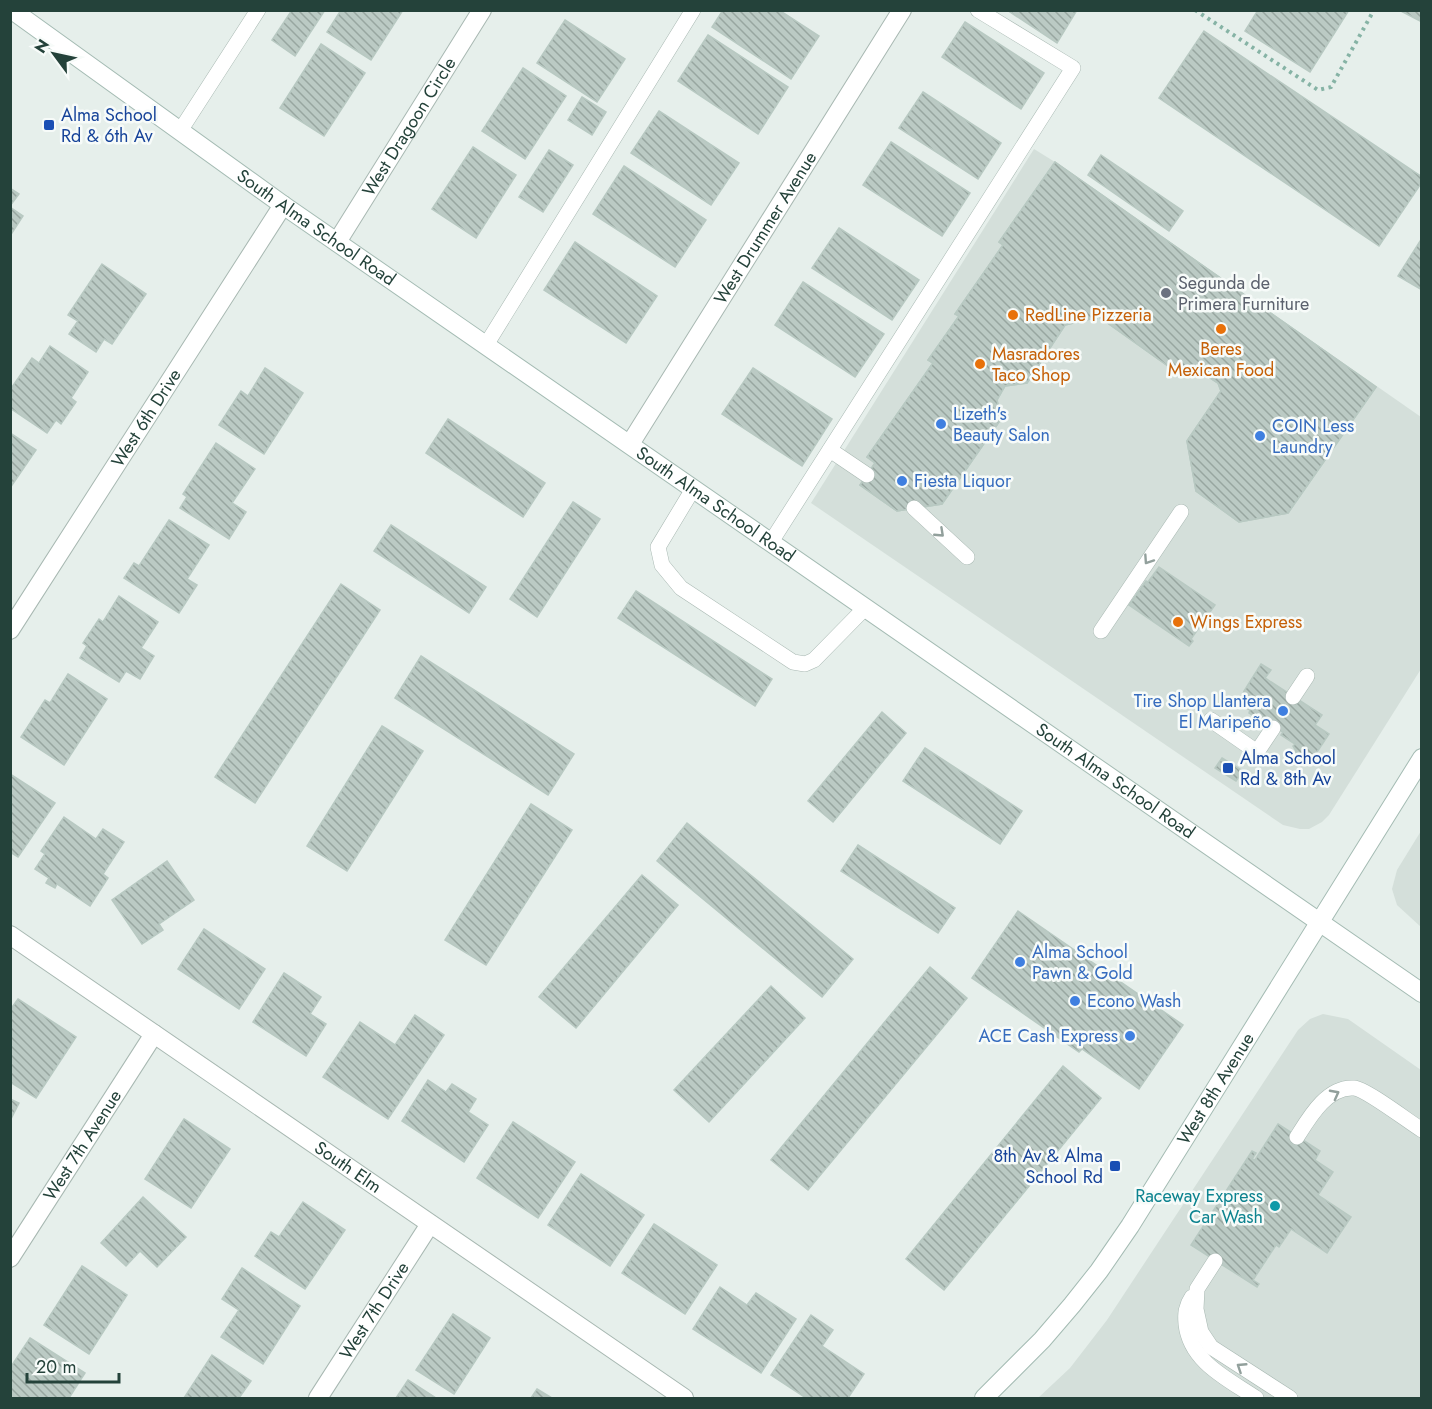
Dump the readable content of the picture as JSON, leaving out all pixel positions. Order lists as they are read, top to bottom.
{
  "streets": {
    "street": [
      "West Dragoon Circle",
      "South Alma School Road",
      "West Drummer Avenue",
      "West 6th Drive",
      "West 8th Avenue",
      "West 7th Avenue",
      "South Elm",
      "West 7th Drive"
    ]
  },
  "crossings": [
    ["West Dragoon Circle", "South Alma School Road"],
    ["South Alma School Road", "West Drummer Avenue"],
    ["South Alma School Road", "West 6th Drive"],
    ["South Alma School Road", "West 8th Avenue"],
    ["West 7th Avenue", "South Elm"],
    ["South Elm", "West 7th Drive"]
  ],
  "places": {
    "transit": ["Alma School Rd & 6th Av", "Alma School Rd & 8th Av", "8th Av & Alma School Rd"],
    "other": [
      "Segunda de Primera Furniture",
      "RedLine Pizzeria",
      "Beres Mexican Food",
      "Masradores Taco Shop",
      "Lizeth's Beauty Salon",
      "COIN Less Laundry",
      "Fiesta Liquor",
      "Wings Express",
      "Tire Shop Llantera El Maripeño",
      "Alma School Pawn & Gold",
      "Econo Wash",
      "ACE Cash Express",
      "Raceway Express Car Wash"
    ]
  },
  "scale_bar": "20 m",
  "north": "top left"
}
